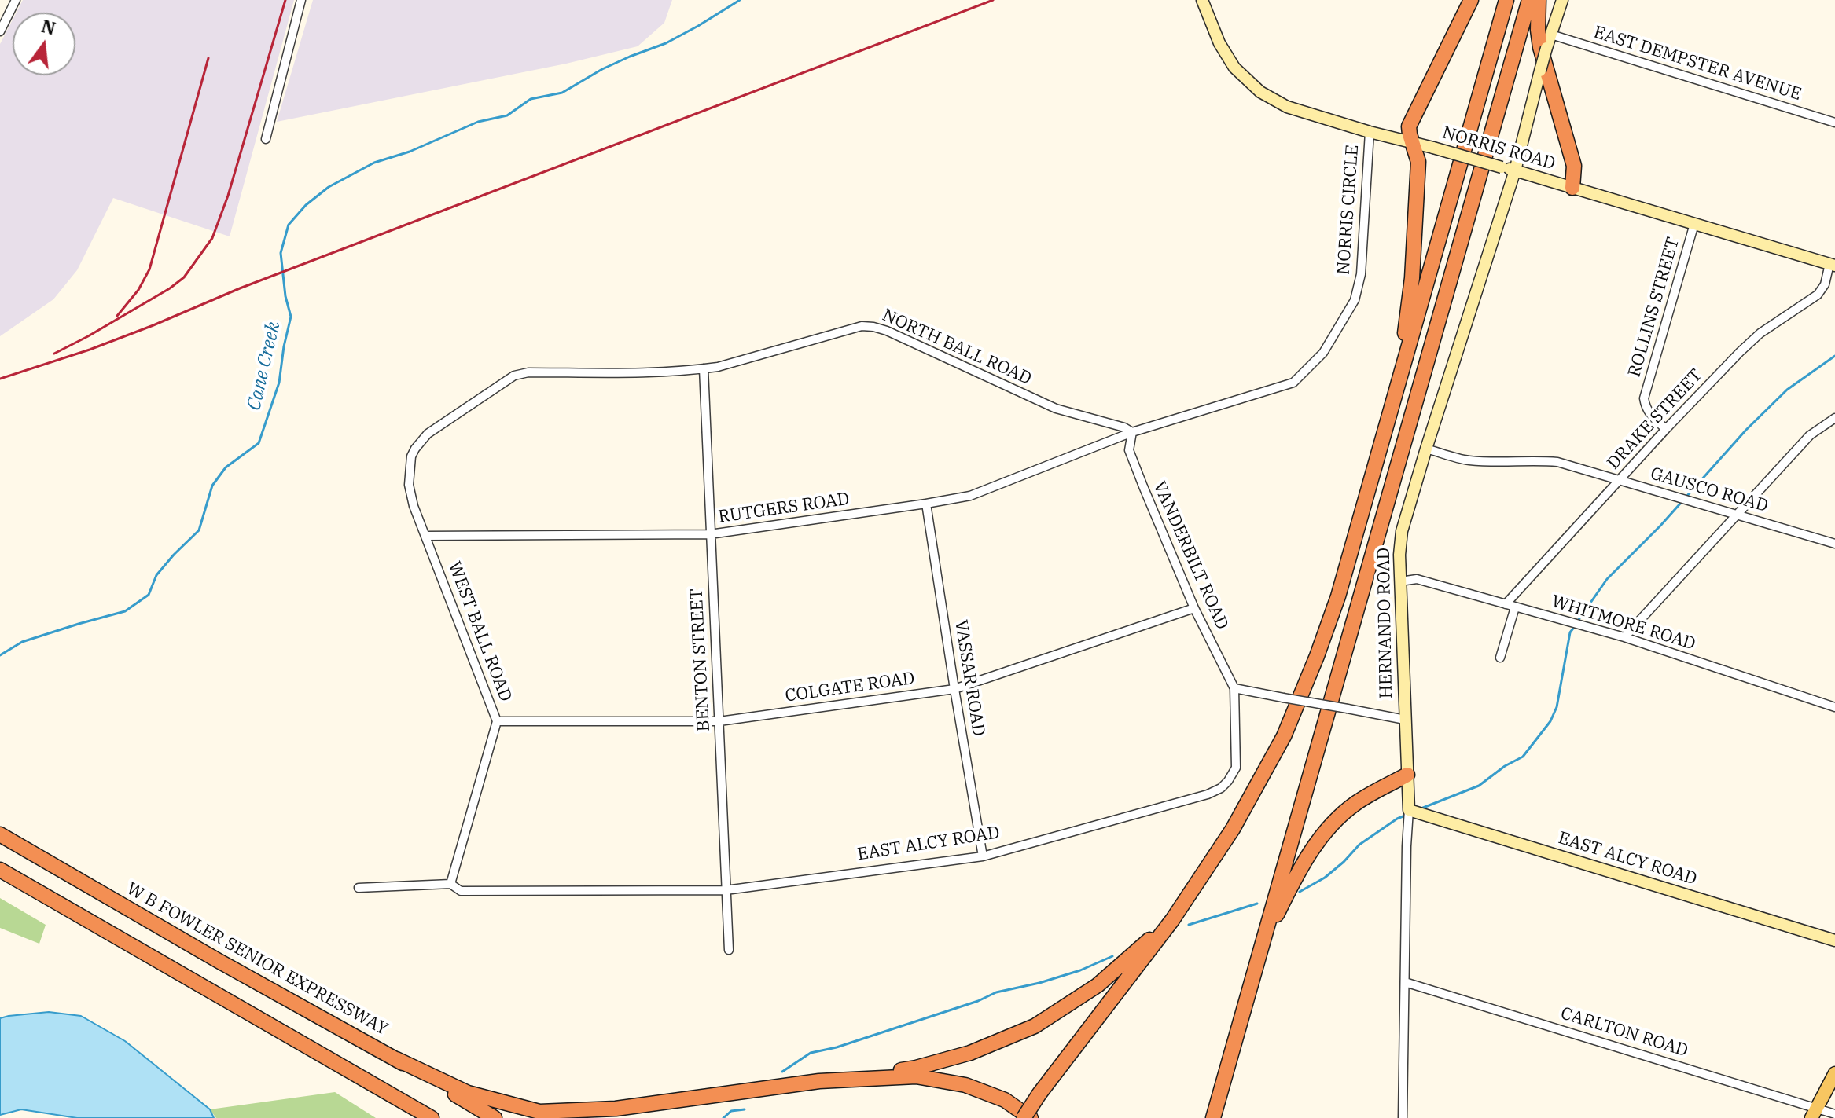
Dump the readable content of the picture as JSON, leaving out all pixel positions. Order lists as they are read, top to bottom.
{
  "streets": {
    "highway": ["W B FOWLER SENIOR EXPRESSWAY"],
    "main road": ["NORRIS ROAD", "HERNANDO ROAD", "EAST ALCY ROAD"],
    "street": [
      "EAST DEMPSTER AVENUE",
      "NORRIS CIRCLE",
      "ROLLINS STREET",
      "NORTH BALL ROAD",
      "DRAKE STREET",
      "GAUSCO ROAD",
      "RUTGERS ROAD",
      "VANDERBILT ROAD",
      "WHITMORE ROAD",
      "WEST BALL ROAD",
      "BENTON STREET",
      "VASSAR ROAD",
      "COLGATE ROAD",
      "CARLTON ROAD"
    ]
  },
  "crossings": [
    ["EAST DEMPSTER AVENUE", "HERNANDO ROAD"],
    ["NORRIS ROAD", "NORRIS CIRCLE"],
    ["NORRIS ROAD", "ROLLINS STREET"],
    ["NORRIS ROAD", "DRAKE STREET"],
    ["NORRIS ROAD", "HERNANDO ROAD"],
    ["NORRIS CIRCLE", "NORTH BALL ROAD"],
    ["NORRIS CIRCLE", "RUTGERS ROAD"],
    ["NORRIS CIRCLE", "VANDERBILT ROAD"],
    ["ROLLINS STREET", "DRAKE STREET"],
    ["NORTH BALL ROAD", "RUTGERS ROAD"],
    ["NORTH BALL ROAD", "VANDERBILT ROAD"],
    ["NORTH BALL ROAD", "WEST BALL ROAD"],
    ["NORTH BALL ROAD", "BENTON STREET"],
    ["DRAKE STREET", "GAUSCO ROAD"],
    ["DRAKE STREET", "WHITMORE ROAD"],
    ["GAUSCO ROAD", "HERNANDO ROAD"],
    ["RUTGERS ROAD", "VANDERBILT ROAD"],
    ["RUTGERS ROAD", "WEST BALL ROAD"],
    ["RUTGERS ROAD", "BENTON STREET"],
    ["RUTGERS ROAD", "VASSAR ROAD"],
    ["VANDERBILT ROAD", "COLGATE ROAD"],
    ["VANDERBILT ROAD", "EAST ALCY ROAD"],
    ["HERNANDO ROAD", "WHITMORE ROAD"],
    ["HERNANDO ROAD", "EAST ALCY ROAD"],
    ["HERNANDO ROAD", "CARLTON ROAD"],
    ["WEST BALL ROAD", "COLGATE ROAD"],
    ["WEST BALL ROAD", "EAST ALCY ROAD"],
    ["BENTON STREET", "COLGATE ROAD"],
    ["BENTON STREET", "EAST ALCY ROAD"],
    ["VASSAR ROAD", "COLGATE ROAD"],
    ["VASSAR ROAD", "EAST ALCY ROAD"]
  ],
  "water": ["Cane Creek"],
  "north": "top"
}
